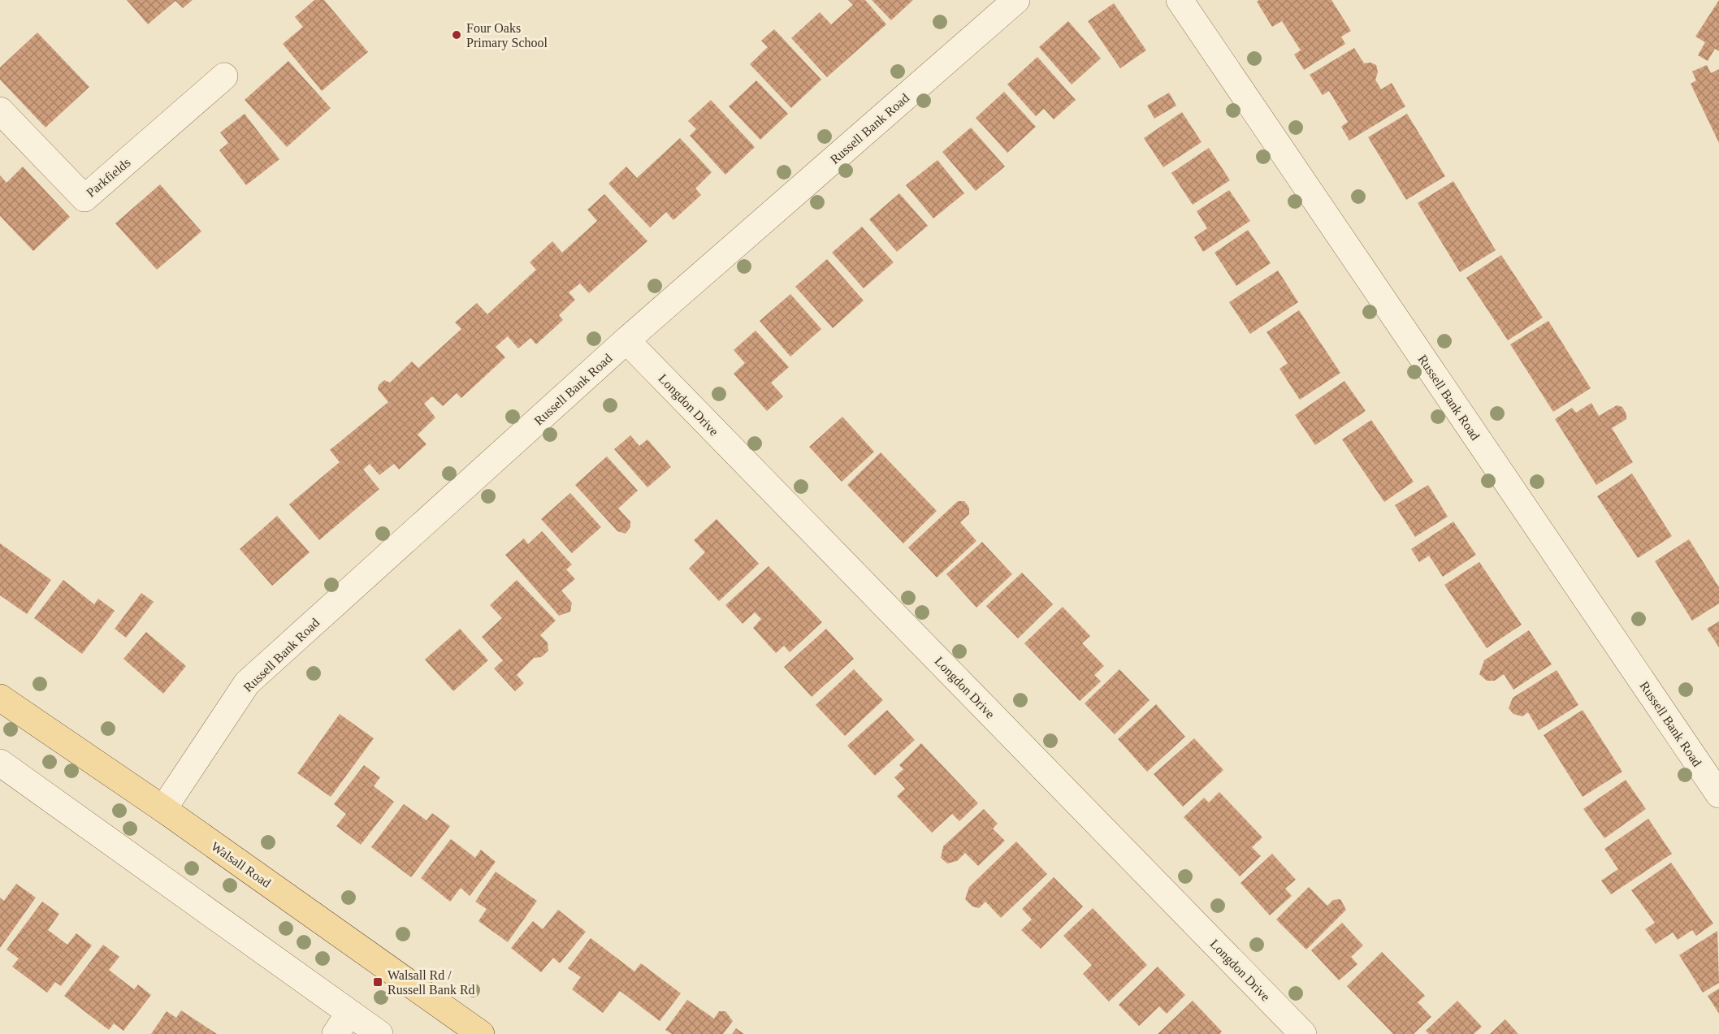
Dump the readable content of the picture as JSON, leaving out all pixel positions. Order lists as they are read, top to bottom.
{
  "streets": {
    "main road": ["Walsall Road"],
    "street": ["Russell Bank Road", "Parkfields", "Longdon Drive"]
  },
  "crossings": [
    ["Russell Bank Road", "Longdon Drive"],
    ["Russell Bank Road", "Walsall Road"]
  ],
  "places": {
    "other": ["Four Oaks Primary School"],
    "transit": ["Walsall Rd / Russell Bank Rd"]
  }
}
